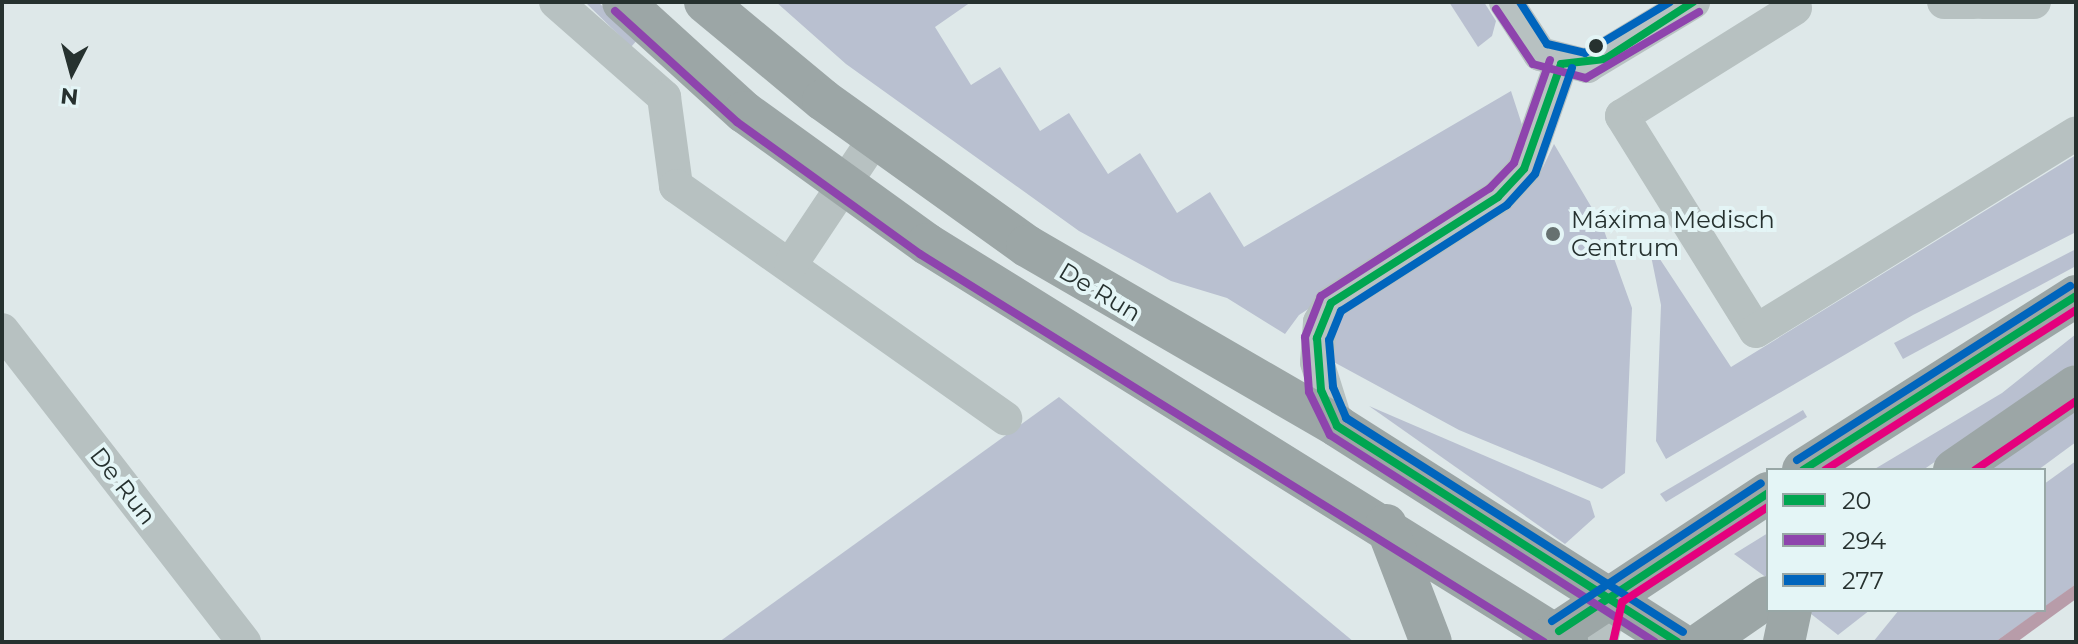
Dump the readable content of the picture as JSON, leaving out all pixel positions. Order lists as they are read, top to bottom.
{
  "streets": {
    "main road": ["De Run"]
  },
  "places": ["Máxima Medisch Centrum"],
  "lines": ["transit line 20", "transit line 277", "transit line 294"],
  "legend": ["20", "294", "277"],
  "north": "bottom"
}
